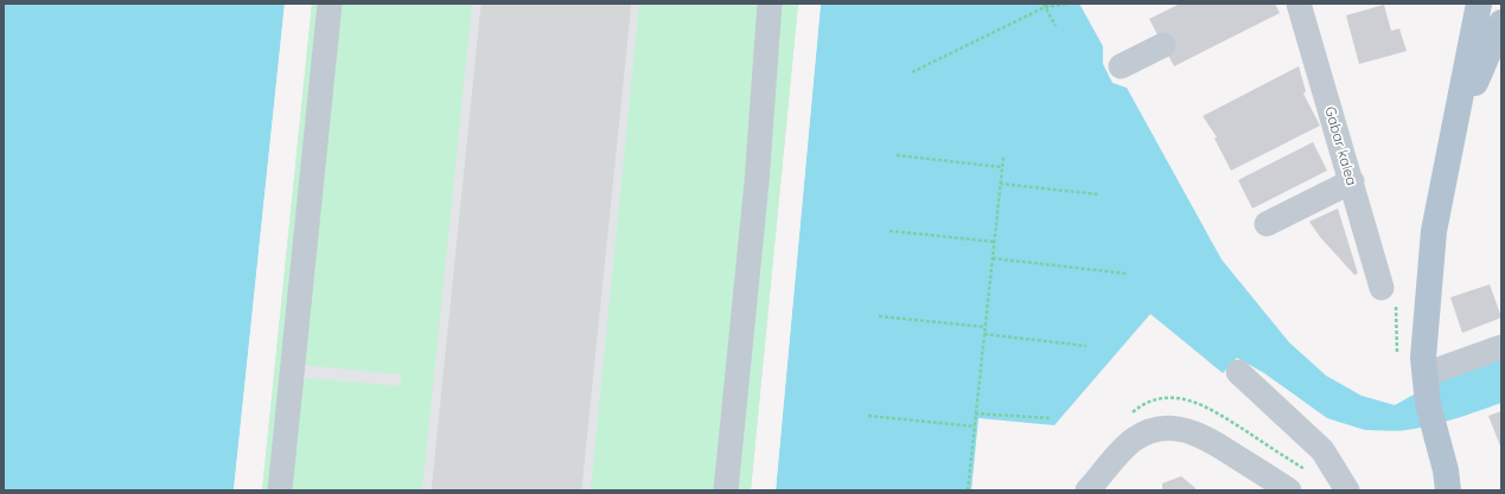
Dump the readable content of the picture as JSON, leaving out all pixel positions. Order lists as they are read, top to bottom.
{
  "streets": {
    "street": ["Gabar kalea"]
  }
}
